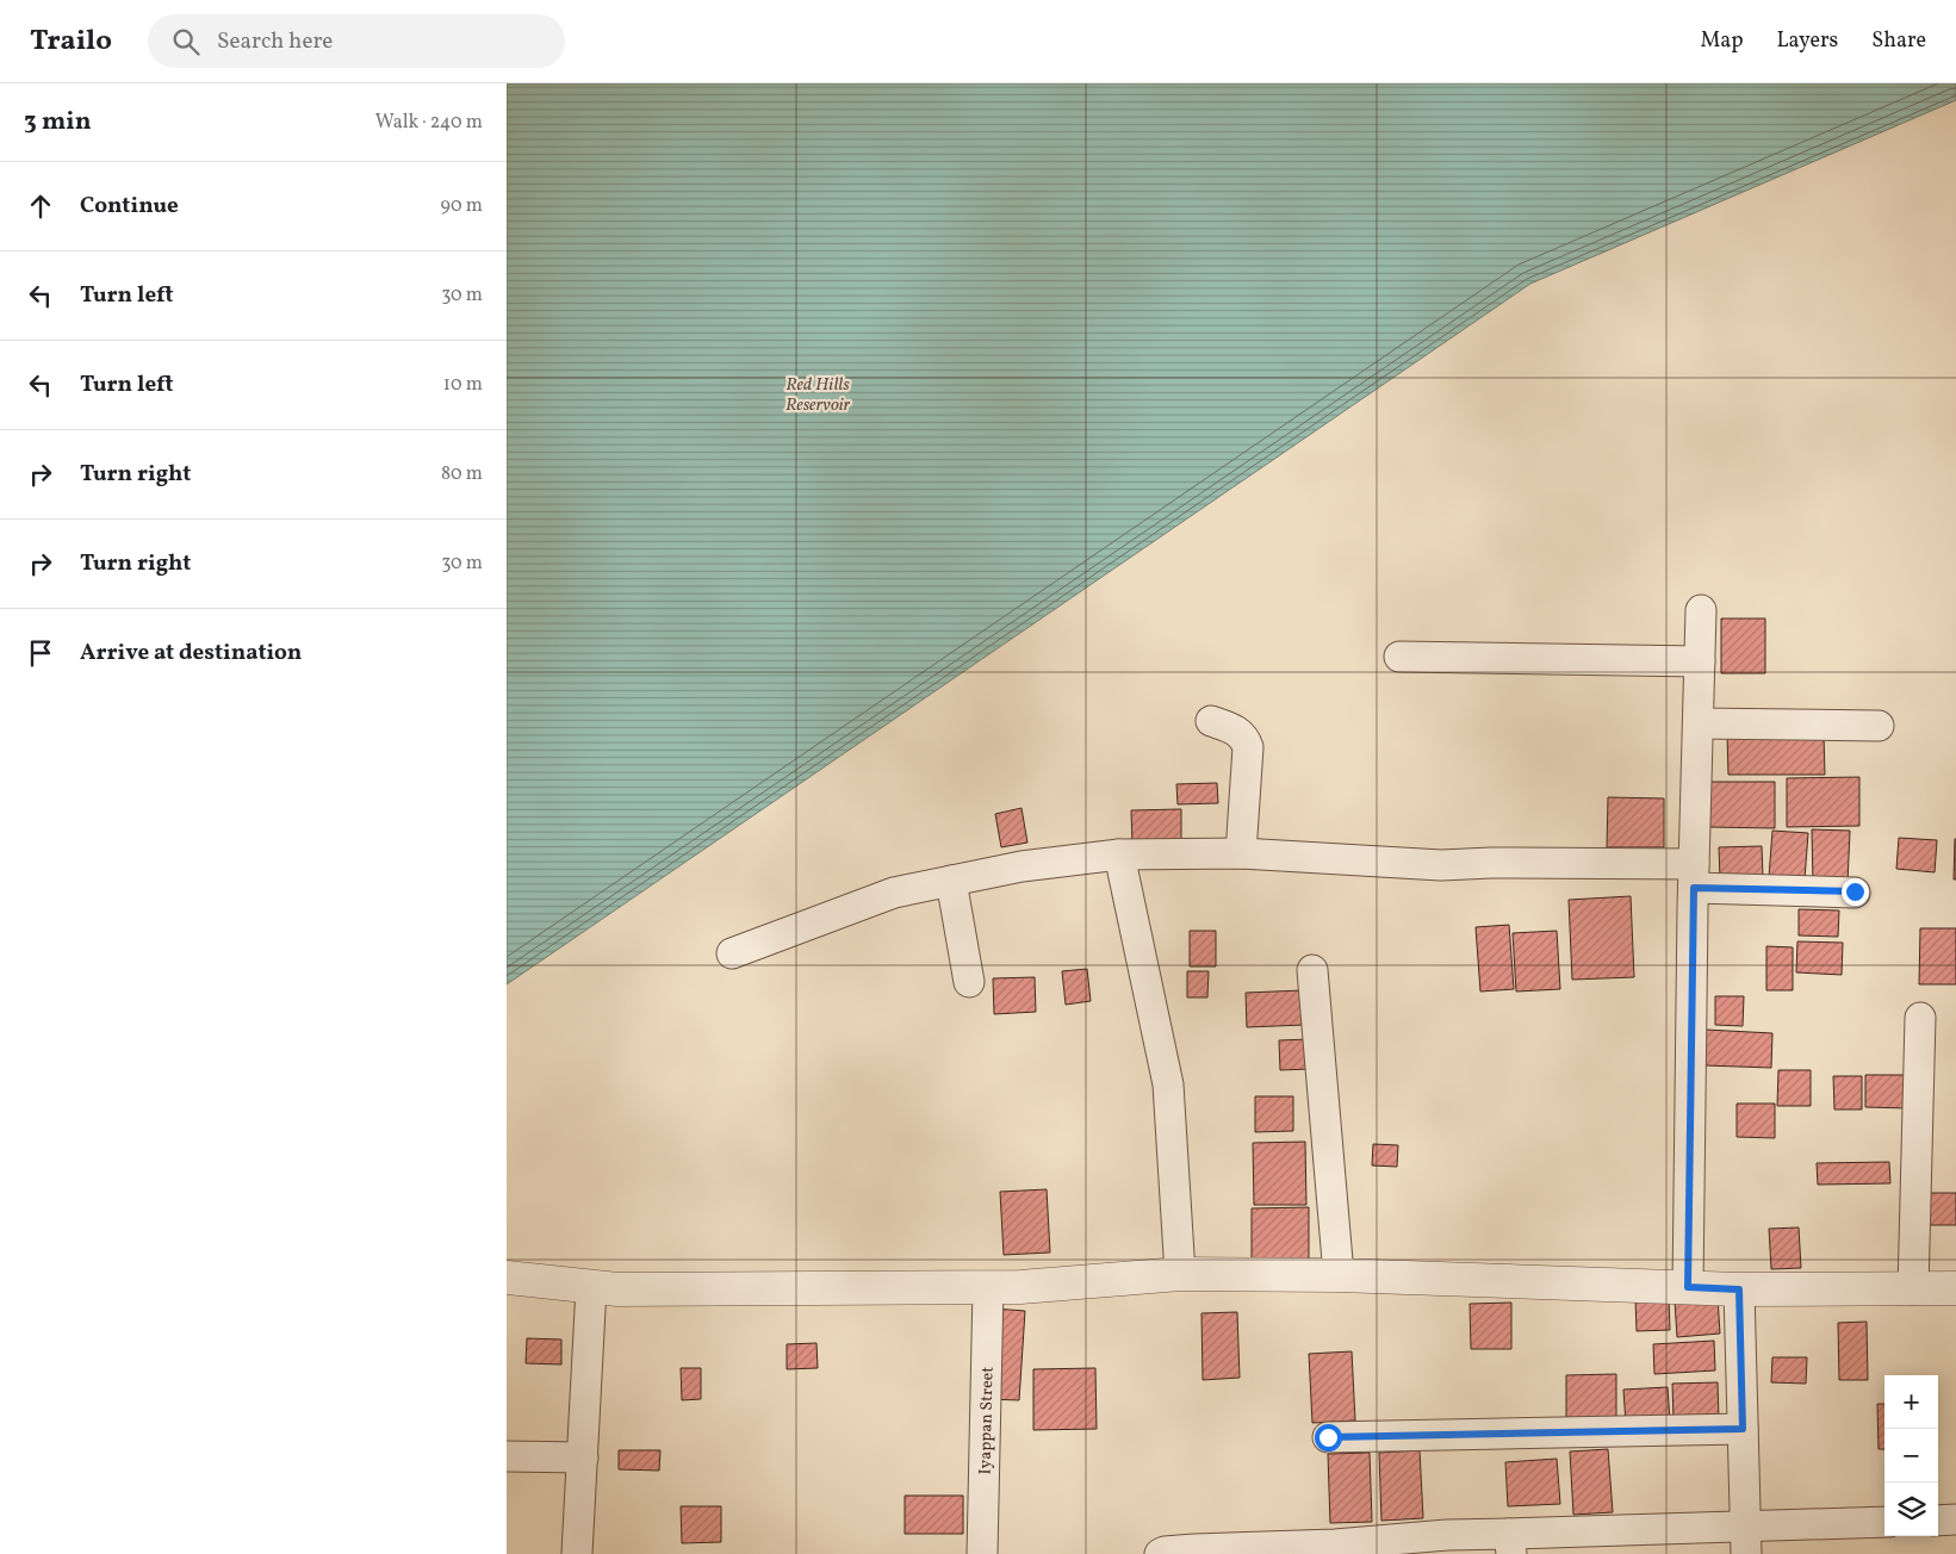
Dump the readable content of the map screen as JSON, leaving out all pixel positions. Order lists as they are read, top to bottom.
{
  "streets": {
    "street": ["Iyappan Street"]
  },
  "water": ["Red Hills Reservoir"],
  "page": {
    "header": "Trailo",
    "search": "Search here",
    "nav": ["Map", "Layers", "Share"],
    "heading": ["3 min", "Walk · 240 m"],
    "list": [
      ["Continue", "90 m"],
      ["Turn left", "30 m"],
      ["Turn left", "10 m"],
      ["Turn right", "80 m"],
      ["Turn right", "30 m"],
      "Arrive at destination"
    ],
    "map_buttons": ["+", "−"]
  }
}
